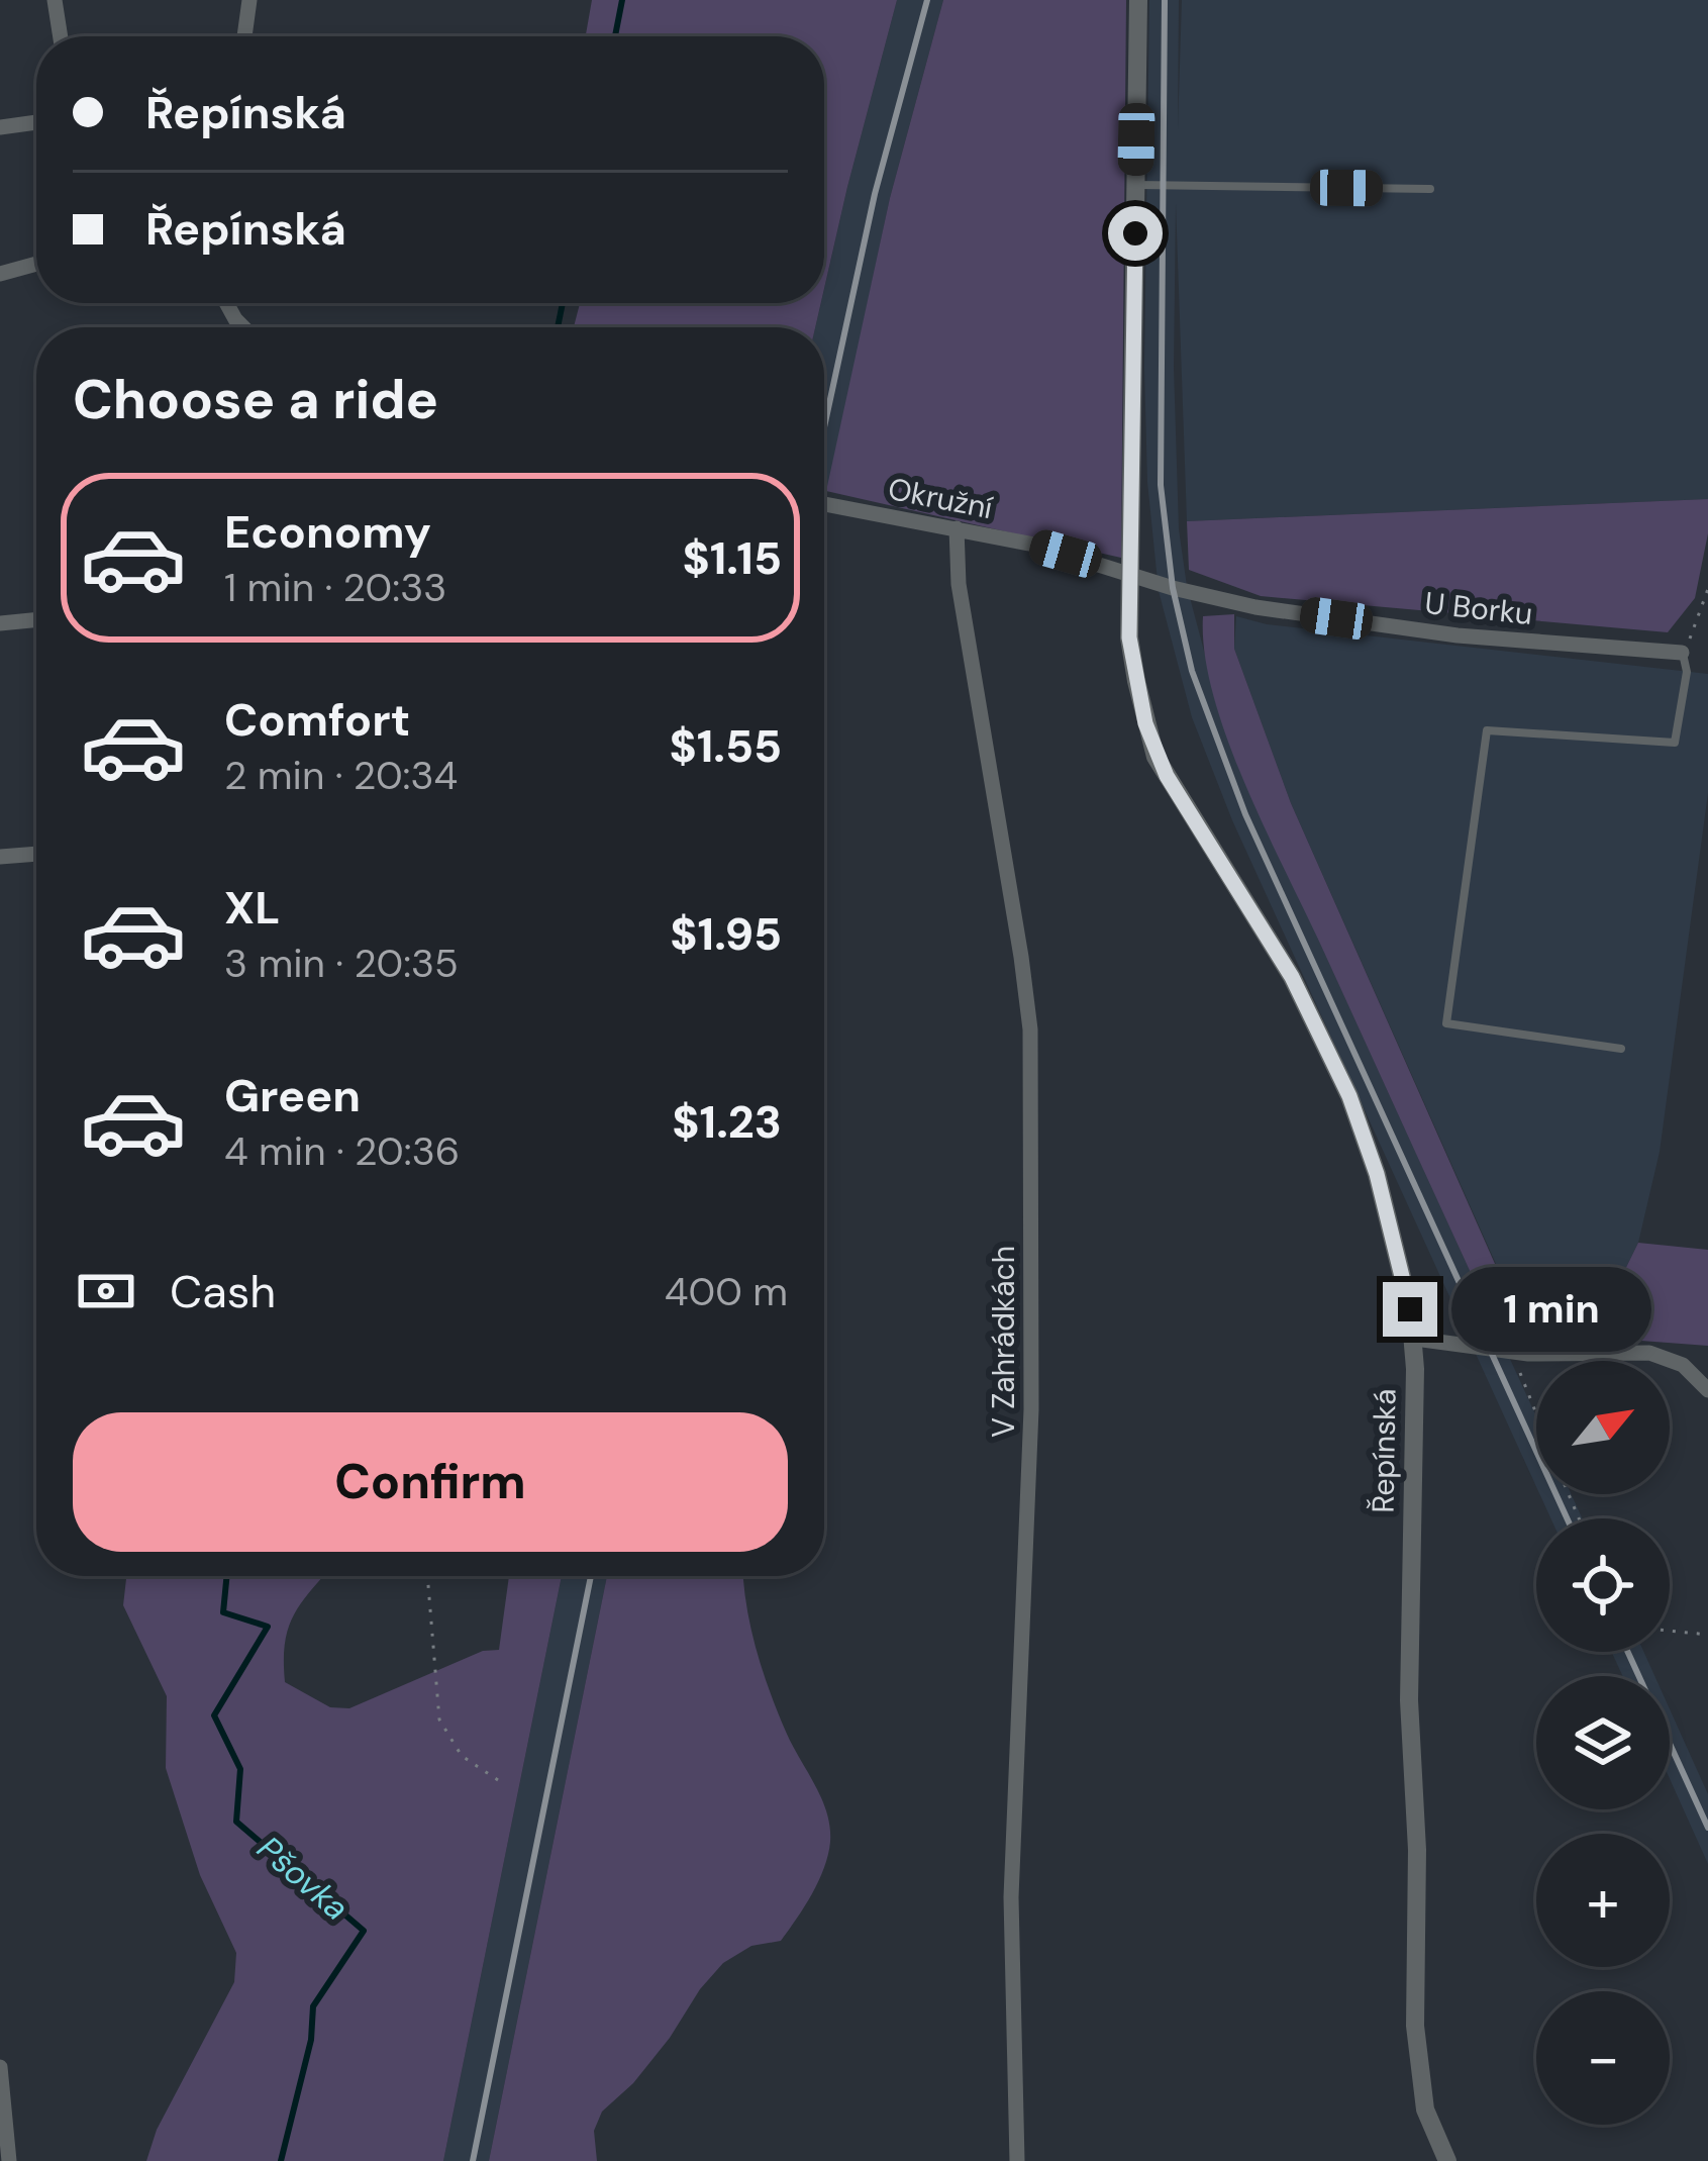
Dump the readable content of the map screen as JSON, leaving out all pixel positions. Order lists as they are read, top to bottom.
{
  "streets": {
    "street": [
      "Okružní",
      "U Borku",
      "V Zahrádkách",
      "Řepínská"
    ]
  },
  "crossings": [
    ["Okružní", "U Borku"],
    ["Okružní", "V Zahrádkách"],
    ["Okružní", "Řepínská"],
    ["U Borku", "Řepínská"]
  ],
  "water": ["Pšovka"],
  "north": "top right",
  "page": {
    "banner": ["Řepínská", "Řepínská"],
    "heading": "Choose a ride",
    "list": [
      {
        "name": "Economy",
        "note": "1 min · 20:33",
        "value": "$1.15"
      },
      {
        "name": "Comfort",
        "note": "2 min · 20:34",
        "value": "$1.55"
      },
      {
        "name": "XL",
        "note": "3 min · 20:35",
        "value": "$1.95"
      },
      {
        "name": "Green",
        "note": "4 min · 20:36",
        "value": "$1.23"
      }
    ],
    "pay": ["Cash", "400 m"],
    "bubble": "1 min",
    "map_buttons": ["+", "−"],
    "buttons": "Confirm"
  }
}
